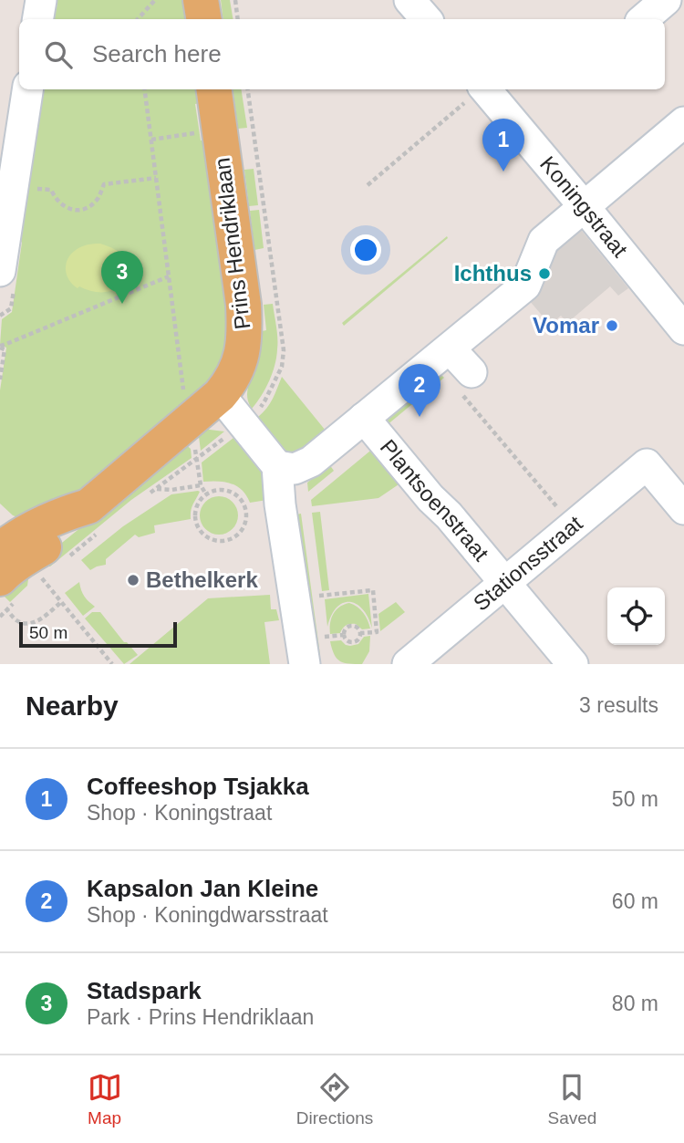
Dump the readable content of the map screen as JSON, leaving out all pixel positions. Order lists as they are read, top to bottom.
{
  "streets": {
    "main road": ["Prins Hendriklaan"],
    "street": ["Koningstraat", "Plantsoenstraat", "Stationsstraat"]
  },
  "crossings": [
    ["Plantsoenstraat", "Stationsstraat"]
  ],
  "places": ["Ichthus", "Vomar", "Bethelkerk"],
  "scale_bar": "50 m",
  "page": {
    "search": "Search here",
    "pins": ["1", "3", "2"],
    "scale": "50 m",
    "heading": ["Nearby", "3 results"],
    "list": [
      {
        "mark": "1",
        "name": "Coffeeshop Tsjakka",
        "note": "Shop · Koningstraat",
        "value": "50 m"
      },
      {
        "mark": "2",
        "name": "Kapsalon Jan Kleine",
        "note": "Shop · Koningdwarsstraat",
        "value": "60 m"
      },
      {
        "mark": "3",
        "name": "Stadspark",
        "note": "Park · Prins Hendriklaan",
        "value": "80 m"
      }
    ],
    "nav": ["Map", "Directions", "Saved"]
  }
}
